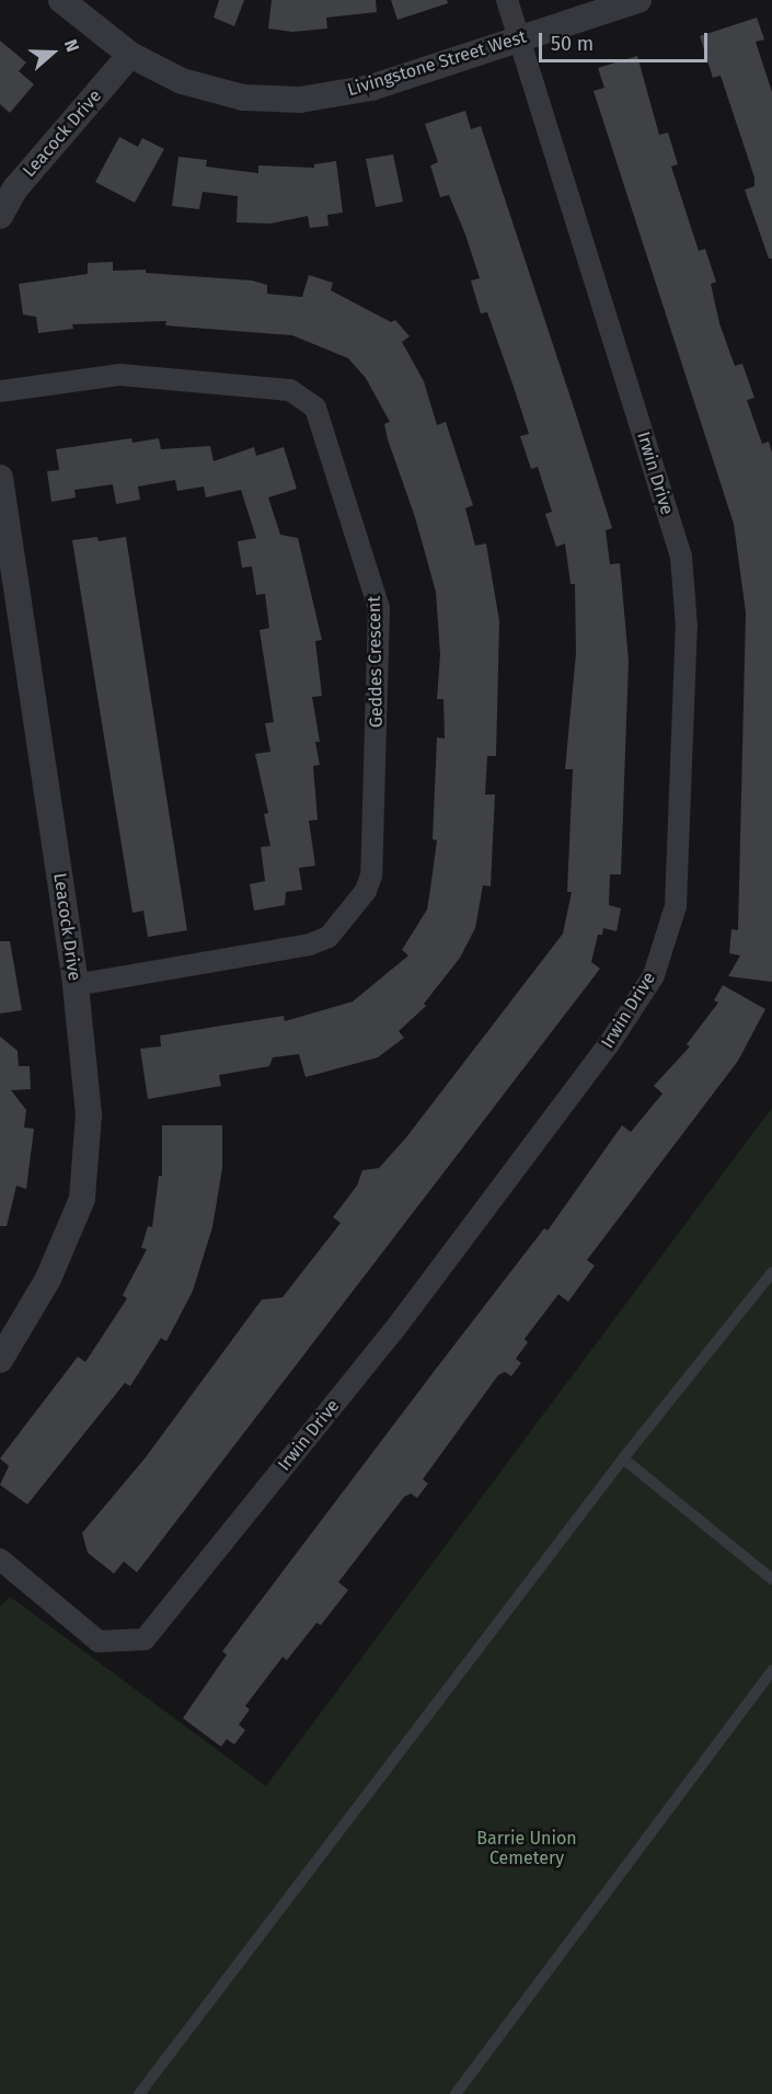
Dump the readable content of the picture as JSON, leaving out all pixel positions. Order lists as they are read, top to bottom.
{
  "streets": {
    "street": [
      "Livingstone Street West",
      "Leacock Drive",
      "Irwin Drive",
      "Geddes Crescent"
    ]
  },
  "crossings": [
    ["Livingstone Street West", "Leacock Drive"],
    ["Livingstone Street West", "Irwin Drive"],
    ["Leacock Drive", "Geddes Crescent"]
  ],
  "parks": ["Barrie Union Cemetery"],
  "scale_bar": "50 m",
  "north": "right"
}
